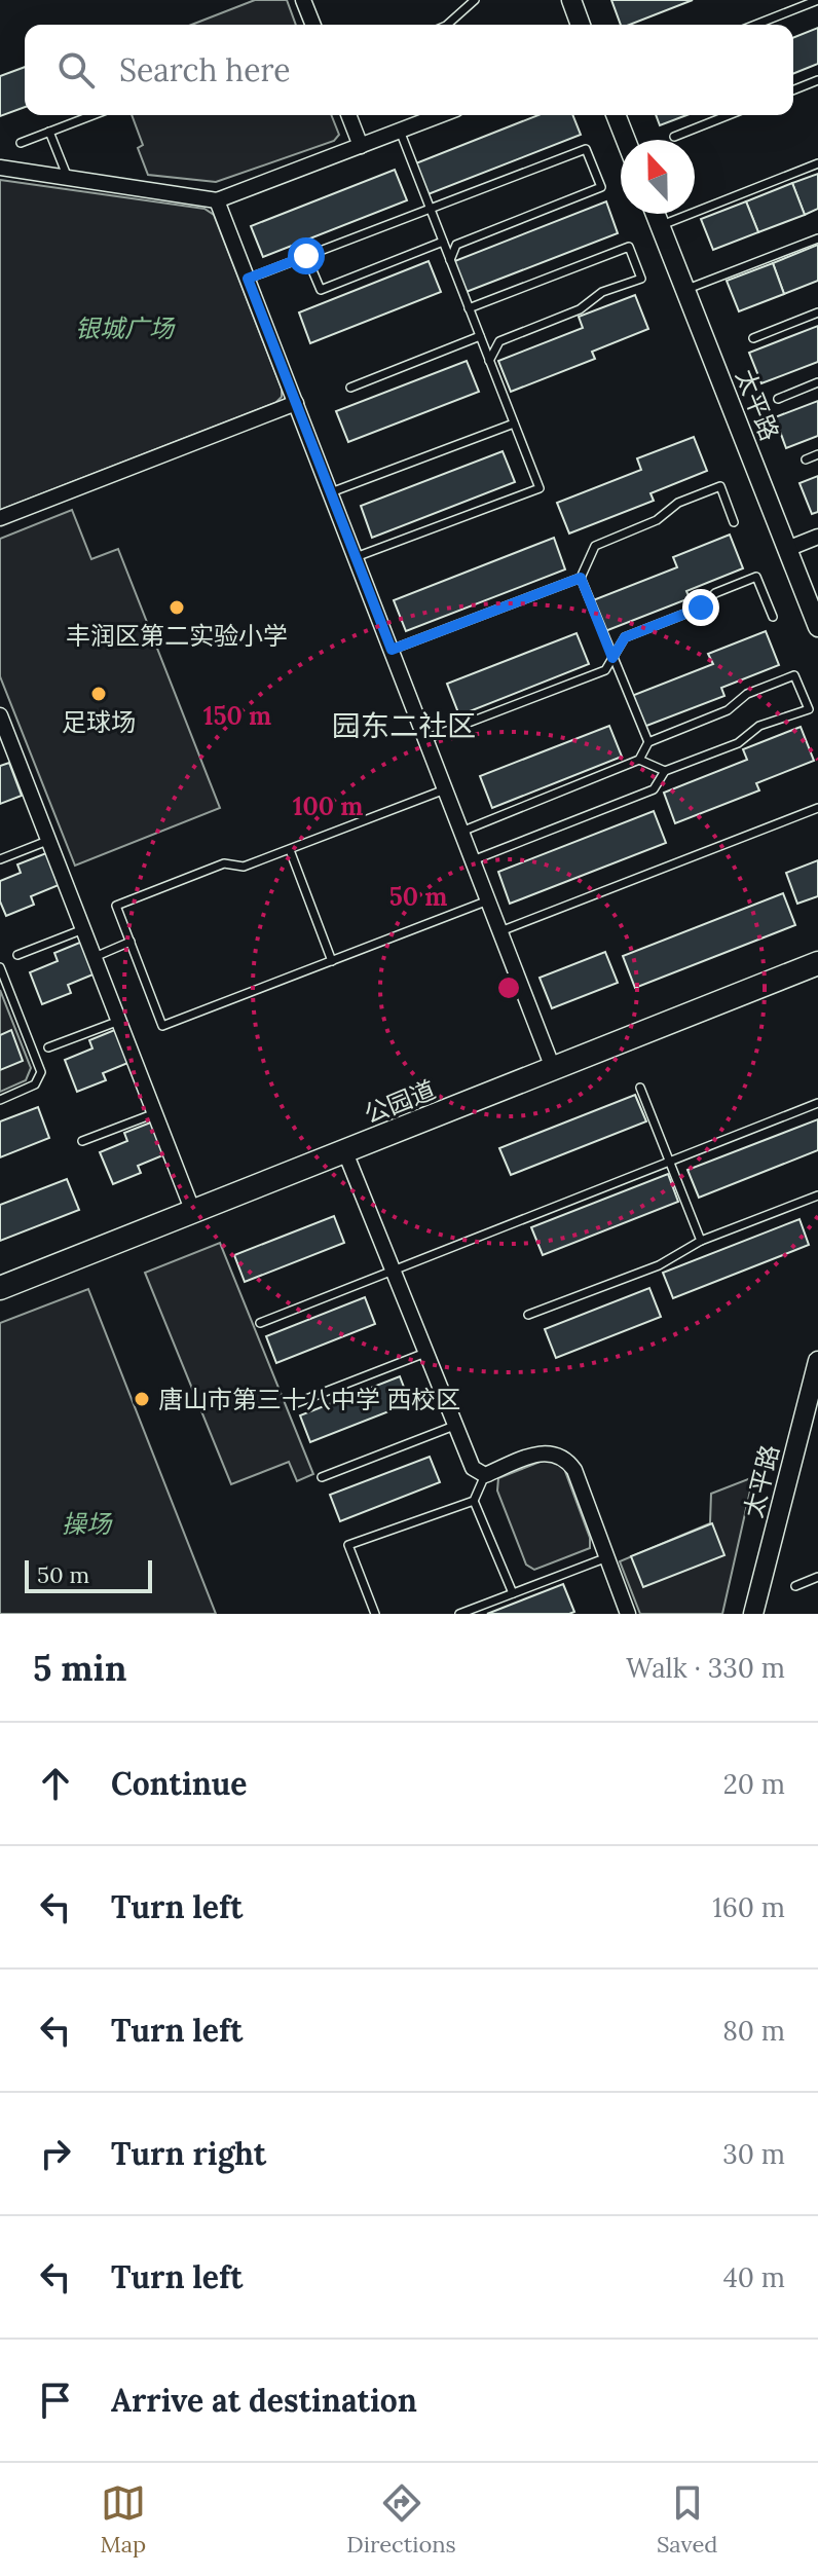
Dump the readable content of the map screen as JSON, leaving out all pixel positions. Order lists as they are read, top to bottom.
{
  "streets": {
    "main road": ["公园道"],
    "street": ["太平路"]
  },
  "districts": ["园东二社区"],
  "parks": ["银城广场", "操场"],
  "places": ["丰润区第二实验小学", "足球场", "唐山市第三十八中学 西校区"],
  "scale_bar": "50 m",
  "north": "top",
  "page": {
    "search": "Search here",
    "scale": "50 m",
    "heading": ["5 min", "Walk · 330 m"],
    "list": [
      ["Continue", "20 m"],
      ["Turn left", "160 m"],
      ["Turn left", "80 m"],
      ["Turn right", "30 m"],
      ["Turn left", "40 m"],
      "Arrive at destination"
    ],
    "nav": ["Map", "Directions", "Saved"]
  },
  "rings": ["150 m", "100 m", "50 m"]
}
